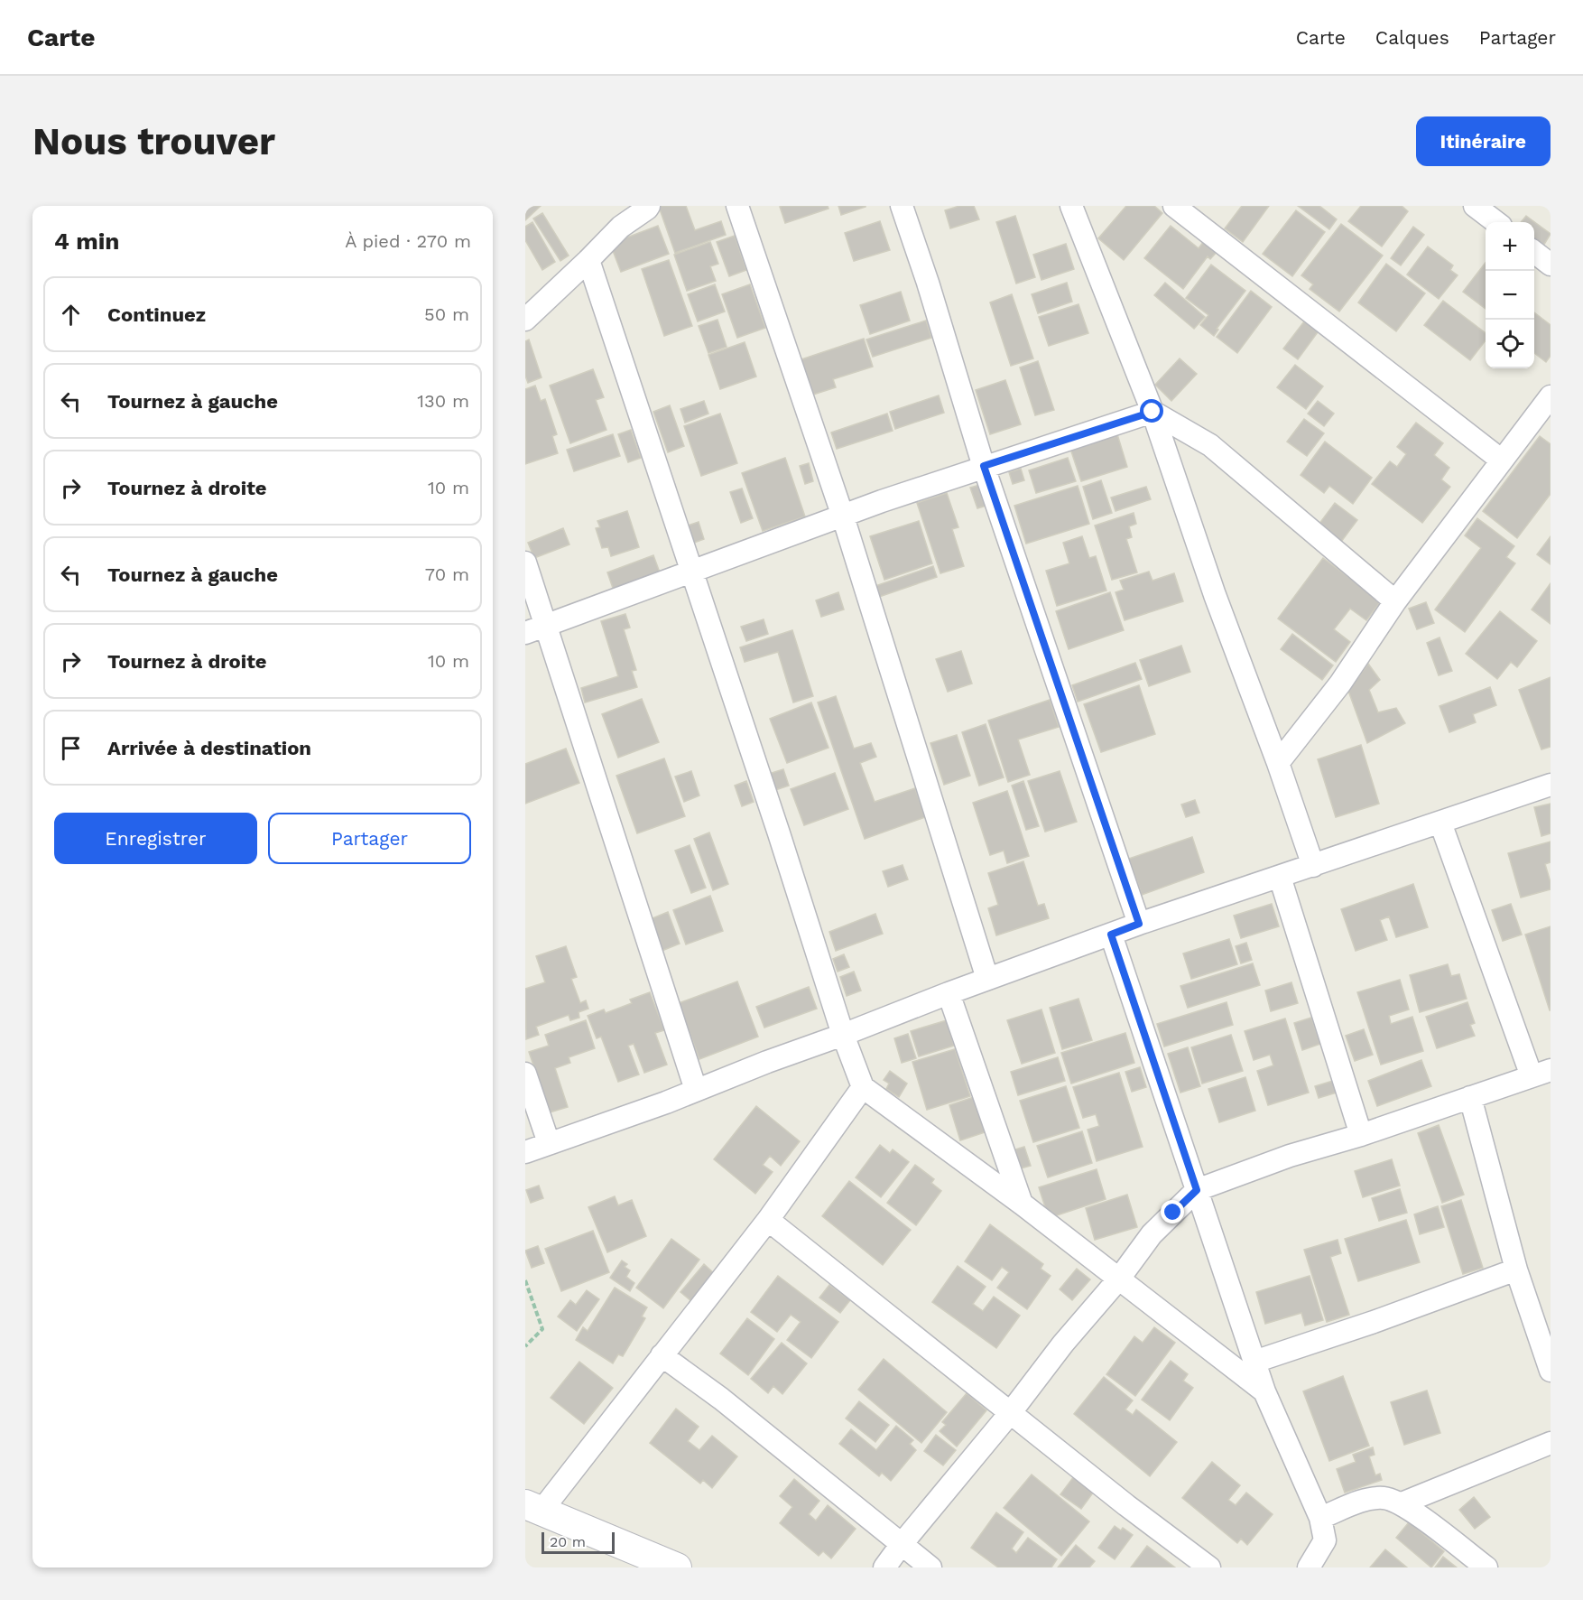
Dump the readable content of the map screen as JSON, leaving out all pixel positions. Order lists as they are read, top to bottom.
{
  "scale_bar": "20 m",
  "page": {
    "header": "Carte",
    "nav": ["Carte", "Calques", "Partager"],
    "buttons": [
      "Itinéraire",
      ["Enregistrer", "Partager"]
    ],
    "title": "Nous trouver",
    "heading": ["4 min", "À pied · 270 m"],
    "map_buttons": ["+", "−"],
    "list": [
      ["Continuez", "50 m"],
      ["Tournez à gauche", "130 m"],
      ["Tournez à droite", "10 m"],
      ["Tournez à gauche", "70 m"],
      ["Tournez à droite", "10 m"],
      "Arrivée à destination"
    ],
    "scale": "20 m"
  }
}
